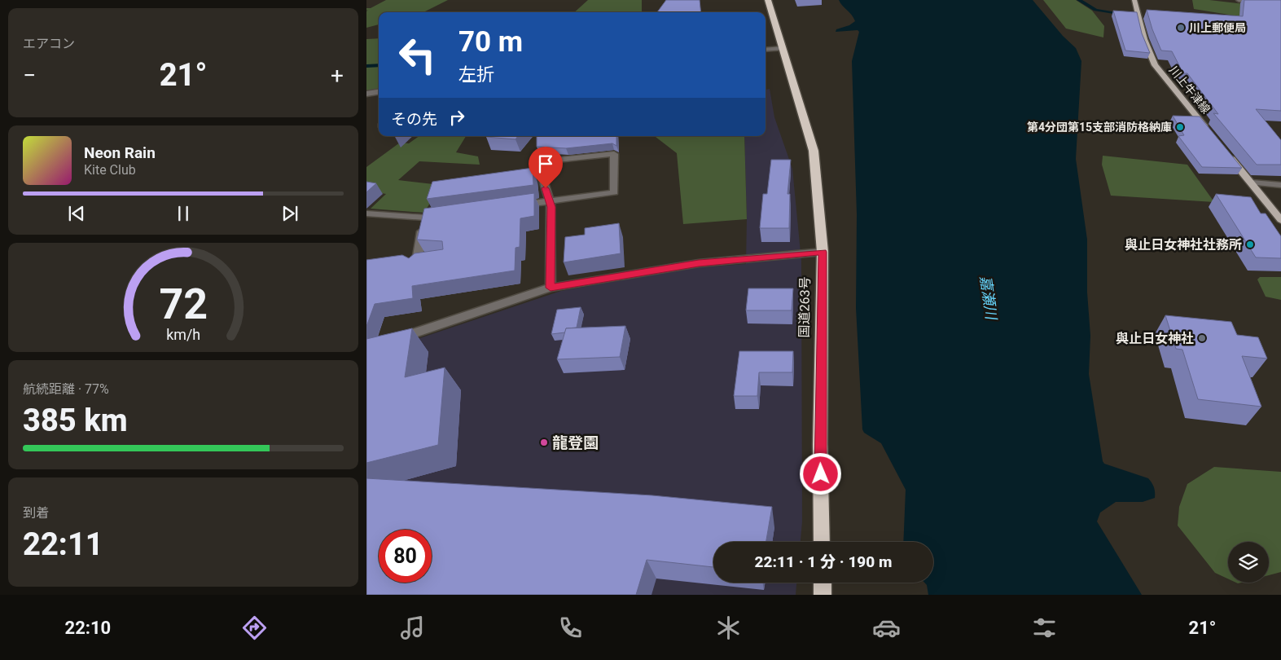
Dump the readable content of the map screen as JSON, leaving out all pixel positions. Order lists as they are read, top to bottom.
{
  "streets": {
    "highway": ["国道263号"],
    "main road": ["川上牛津線"]
  },
  "water": ["嘉瀬川"],
  "places": [
    "川上郵便局",
    "第4分団第15支部消防格納庫",
    "與止日女神社社務所",
    "與止日女神社",
    "龍登園"
  ],
  "page": {
    "tile": [
      "エアコン",
      ["航続距離 · 77%", "385 km"],
      ["到着", "22:11"]
    ],
    "turn": ["70 m", "左折"],
    "heat": ["−", "21°", "+"],
    "then": "その先",
    "song": ["Neon Rain", "Kite Club"],
    "limit": "80",
    "trip": "22:11 · 1 分 · 190 m",
    "tabs": ["22:10", "21°"],
    "gauge": ["72", "km/h"]
  }
}
